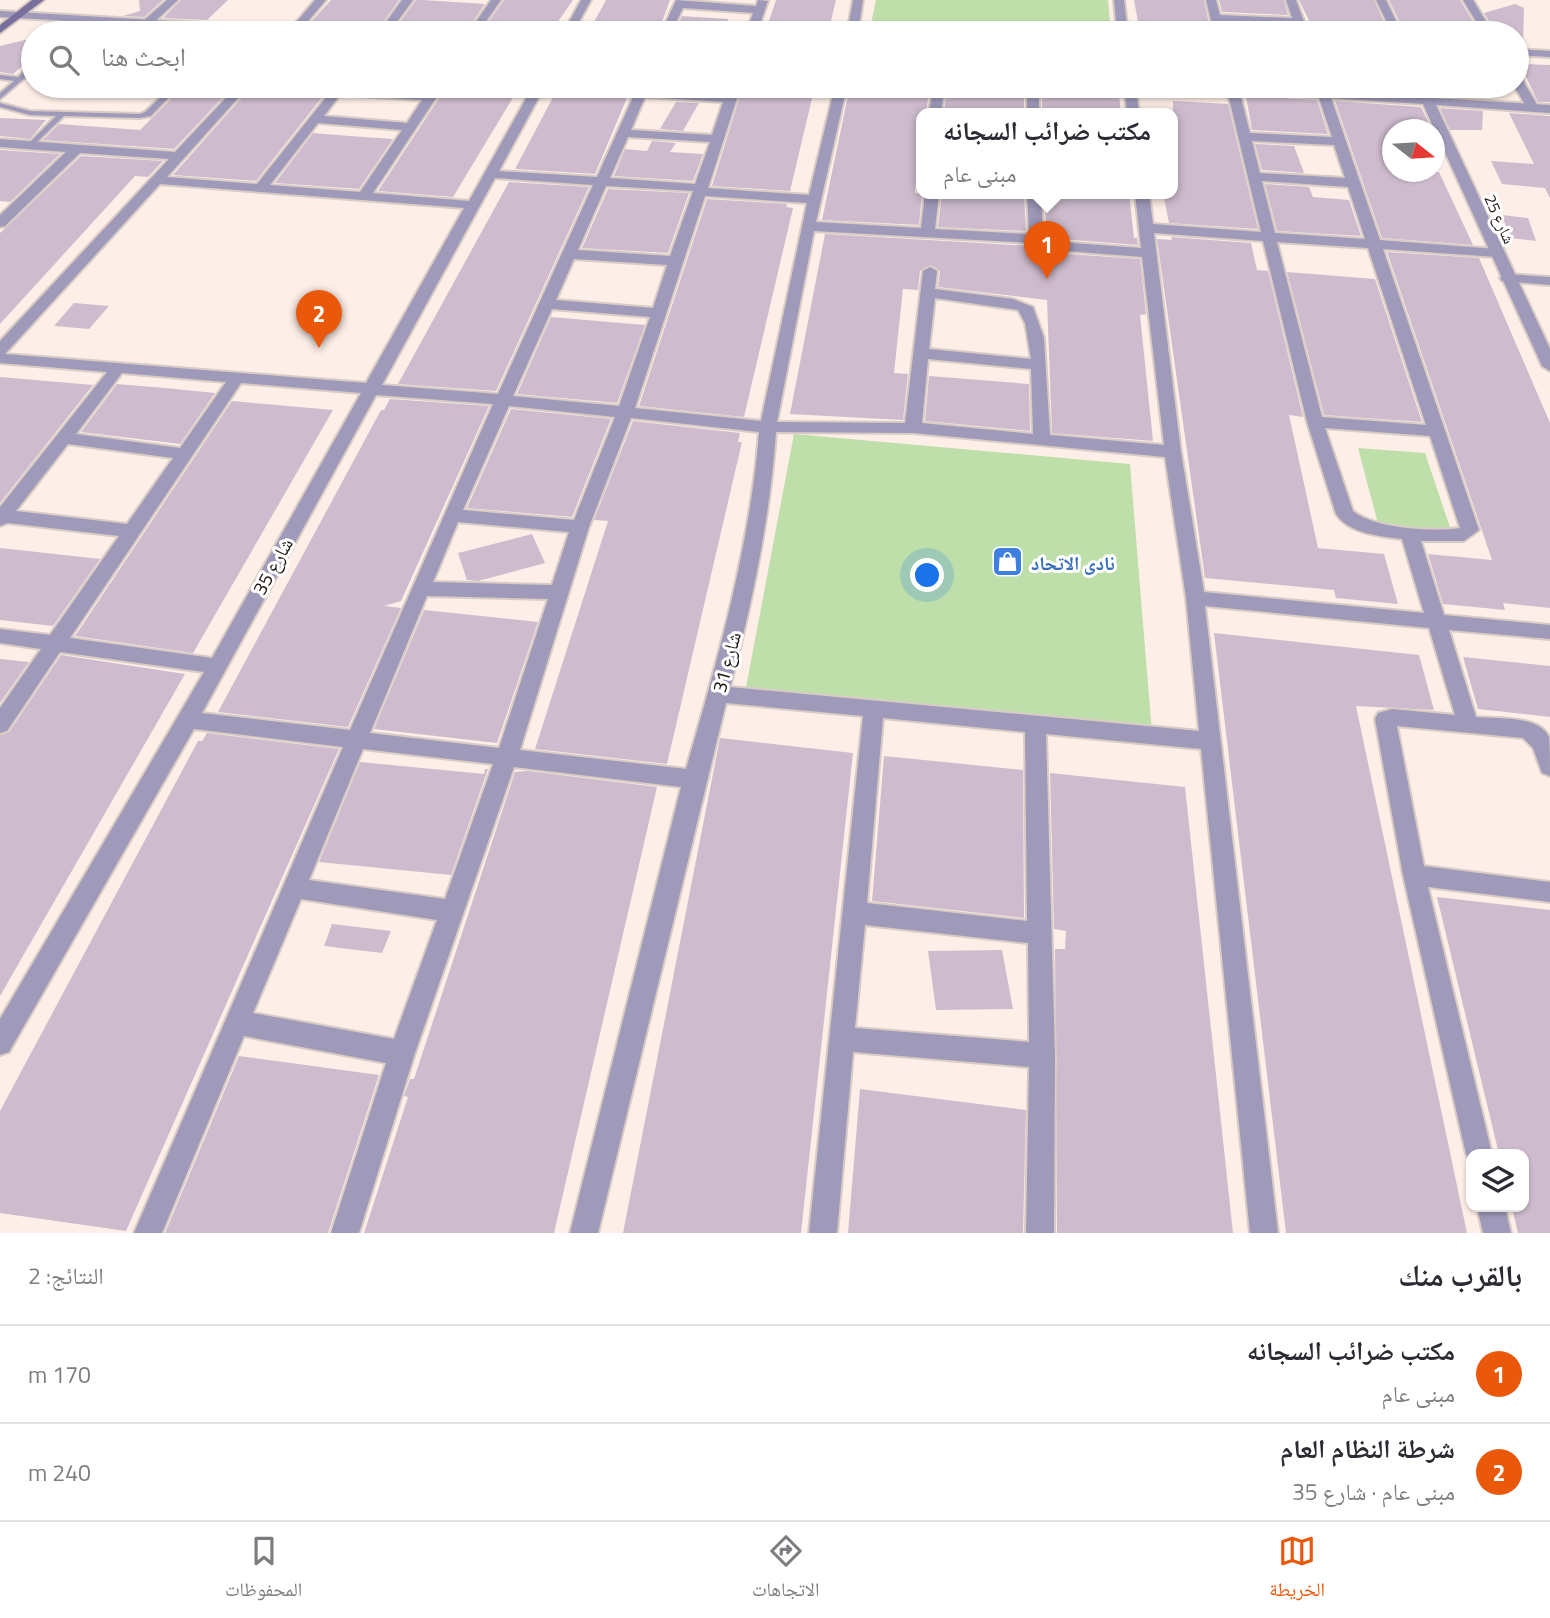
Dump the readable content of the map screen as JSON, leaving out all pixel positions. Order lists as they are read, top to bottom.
{
  "streets": {
    "street": ["شارع 25", "شارع 35", "شارع 31"]
  },
  "places": {
    "shop": ["نادى الاتحاد"]
  },
  "north": "right",
  "page": {
    "search": "ابحث هنا",
    "popup": ["مكتب ضرائب السجانه", "مبنى عام"],
    "pins": ["1", "2"],
    "heading": ["بالقرب منك", "النتائج: 2"],
    "list": [
      {
        "mark": "1",
        "name": "مكتب ضرائب السجانه",
        "note": "مبنى عام",
        "value": "170 m"
      },
      {
        "mark": "2",
        "name": "شرطة النظام العام",
        "note": "مبنى عام · شارع 35",
        "value": "240 m"
      }
    ],
    "nav": ["الخريطة", "الاتجاهات", "المحفوظات"]
  }
}
